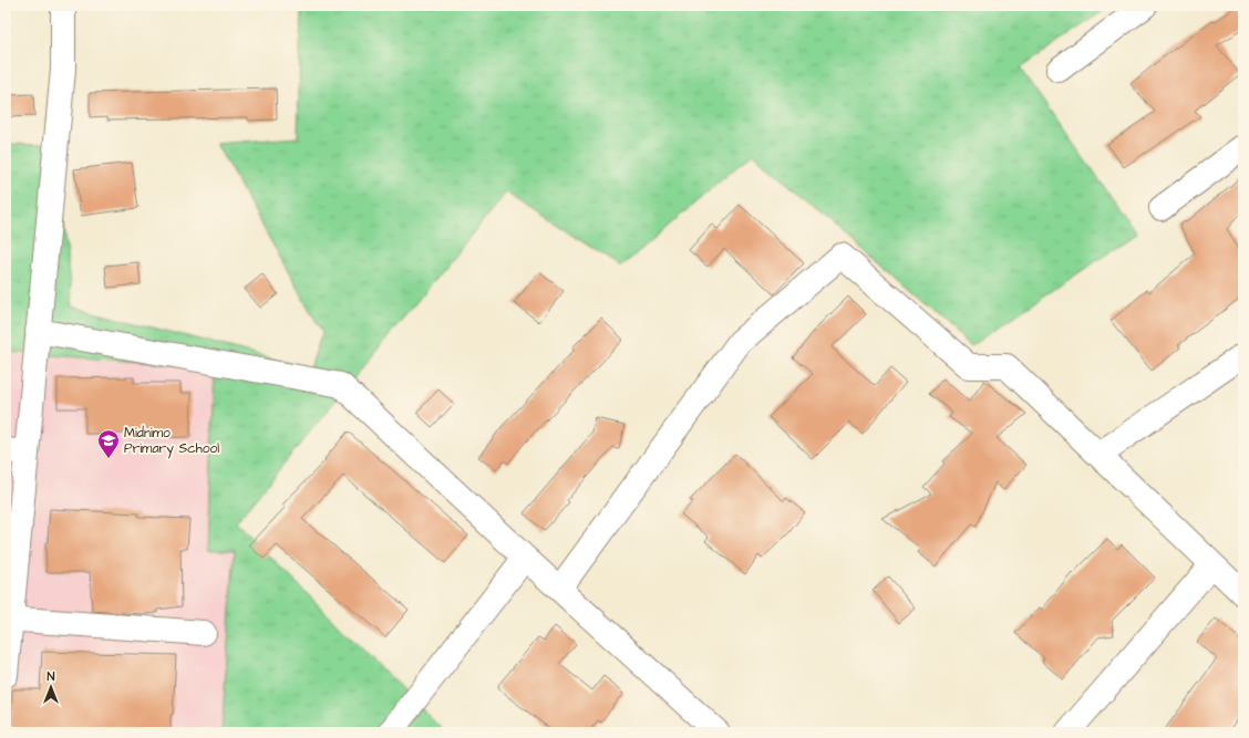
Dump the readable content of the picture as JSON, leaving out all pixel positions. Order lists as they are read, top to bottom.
{
  "places": {
    "school or university": ["Midnimo Primary School"]
  },
  "north": "top"
}
